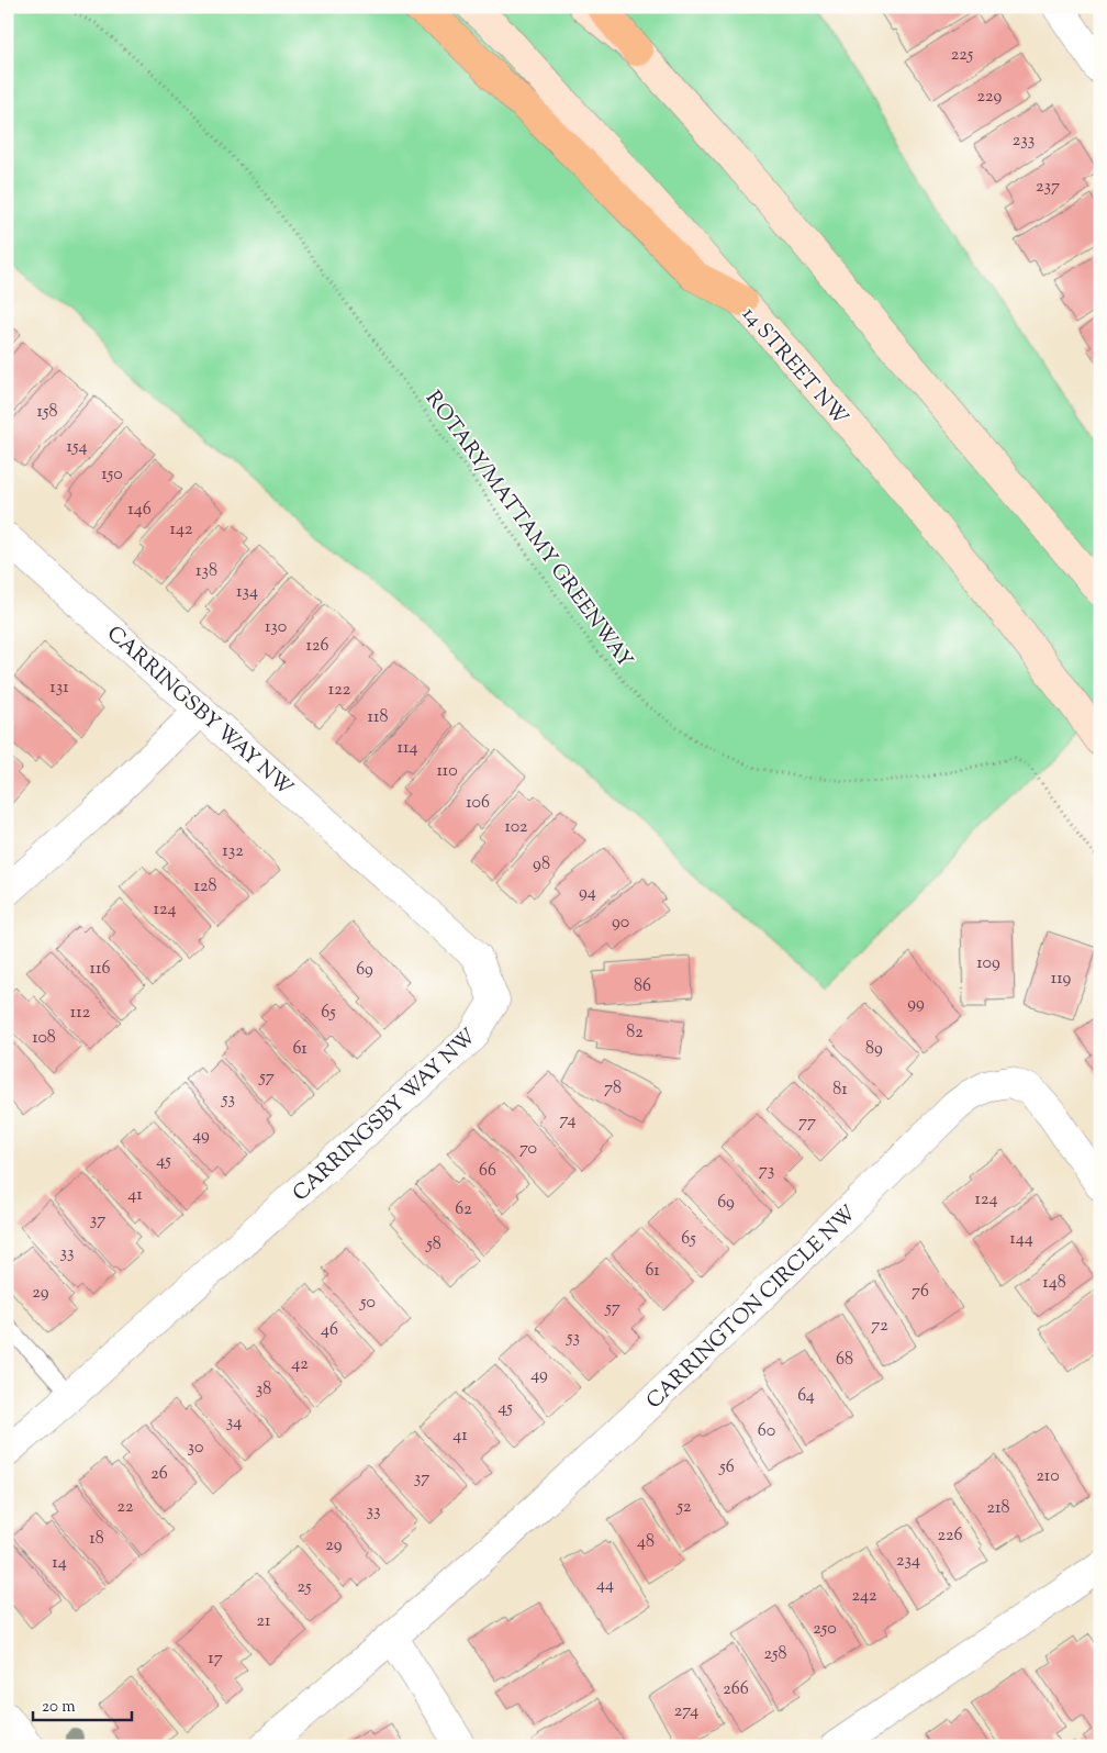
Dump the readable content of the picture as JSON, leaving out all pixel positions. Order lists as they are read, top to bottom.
{
  "streets": {
    "main road": ["14 STREET NW"],
    "street": ["CARRINGSBY WAY NW", "CARRINGTON CIRCLE NW"],
    "path": ["ROTARY/MATTAMY GREENWAY"]
  },
  "house_numbers": [
    "225",
    "229",
    "233",
    "237",
    "158",
    "154",
    "150",
    "146",
    "142",
    "138",
    "134",
    "130",
    "126",
    "131",
    "122",
    "118",
    "114",
    "110",
    "106",
    "102",
    "132",
    "98",
    "128",
    "94",
    "124",
    "90",
    "109",
    "116",
    "69",
    "119",
    "86",
    "99",
    "112",
    "65",
    "82",
    "108",
    "61",
    "89",
    "57",
    "78",
    "81",
    "53",
    "74",
    "77",
    "49",
    "70",
    "45",
    "66",
    "73",
    "41",
    "124",
    "69",
    "62",
    "37",
    "65",
    "144",
    "58",
    "33",
    "61",
    "148",
    "76",
    "29",
    "50",
    "57",
    "72",
    "46",
    "53",
    "68",
    "42",
    "49",
    "38",
    "64",
    "45",
    "34",
    "60",
    "41",
    "30",
    "56",
    "26",
    "210",
    "37",
    "22",
    "52",
    "218",
    "33",
    "226",
    "18",
    "48",
    "29",
    "234",
    "14",
    "44",
    "25",
    "242",
    "21",
    "250",
    "258",
    "17",
    "266",
    "274"
  ],
  "scale_bar": "20 m"
}
